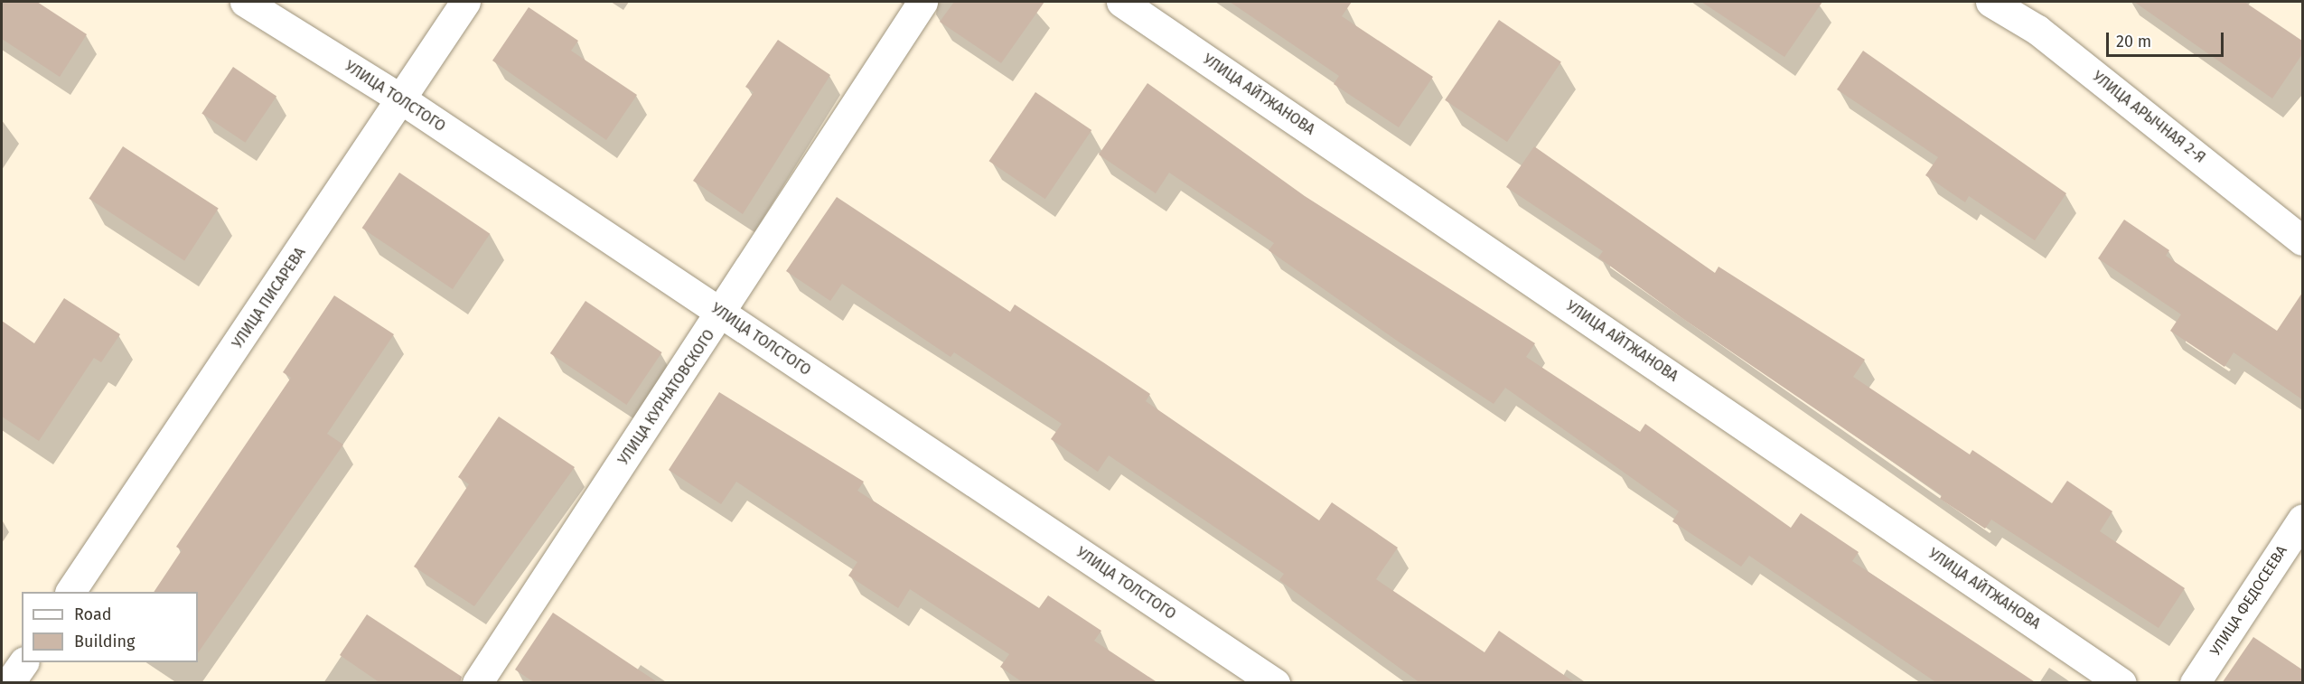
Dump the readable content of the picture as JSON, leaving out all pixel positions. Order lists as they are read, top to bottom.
{
  "streets": {
    "street": [
      "УЛИЦА АЙТЖАНОВА",
      "УЛИЦА ТОЛСТОГО",
      "УЛИЦА АРЫЧНАЯ 2-Я",
      "УЛИЦА ПИСАРЕВА",
      "УЛИЦА КУРНАТОВСКОГО",
      "УЛИЦА ФЕДОСЕЕВА"
    ]
  },
  "crossings": [
    ["УЛИЦА ТОЛСТОГО", "УЛИЦА ПИСАРЕВА"],
    ["УЛИЦА ТОЛСТОГО", "УЛИЦА КУРНАТОВСКОГО"]
  ],
  "legend": ["Road", "Building"],
  "scale_bar": "20 m"
}
